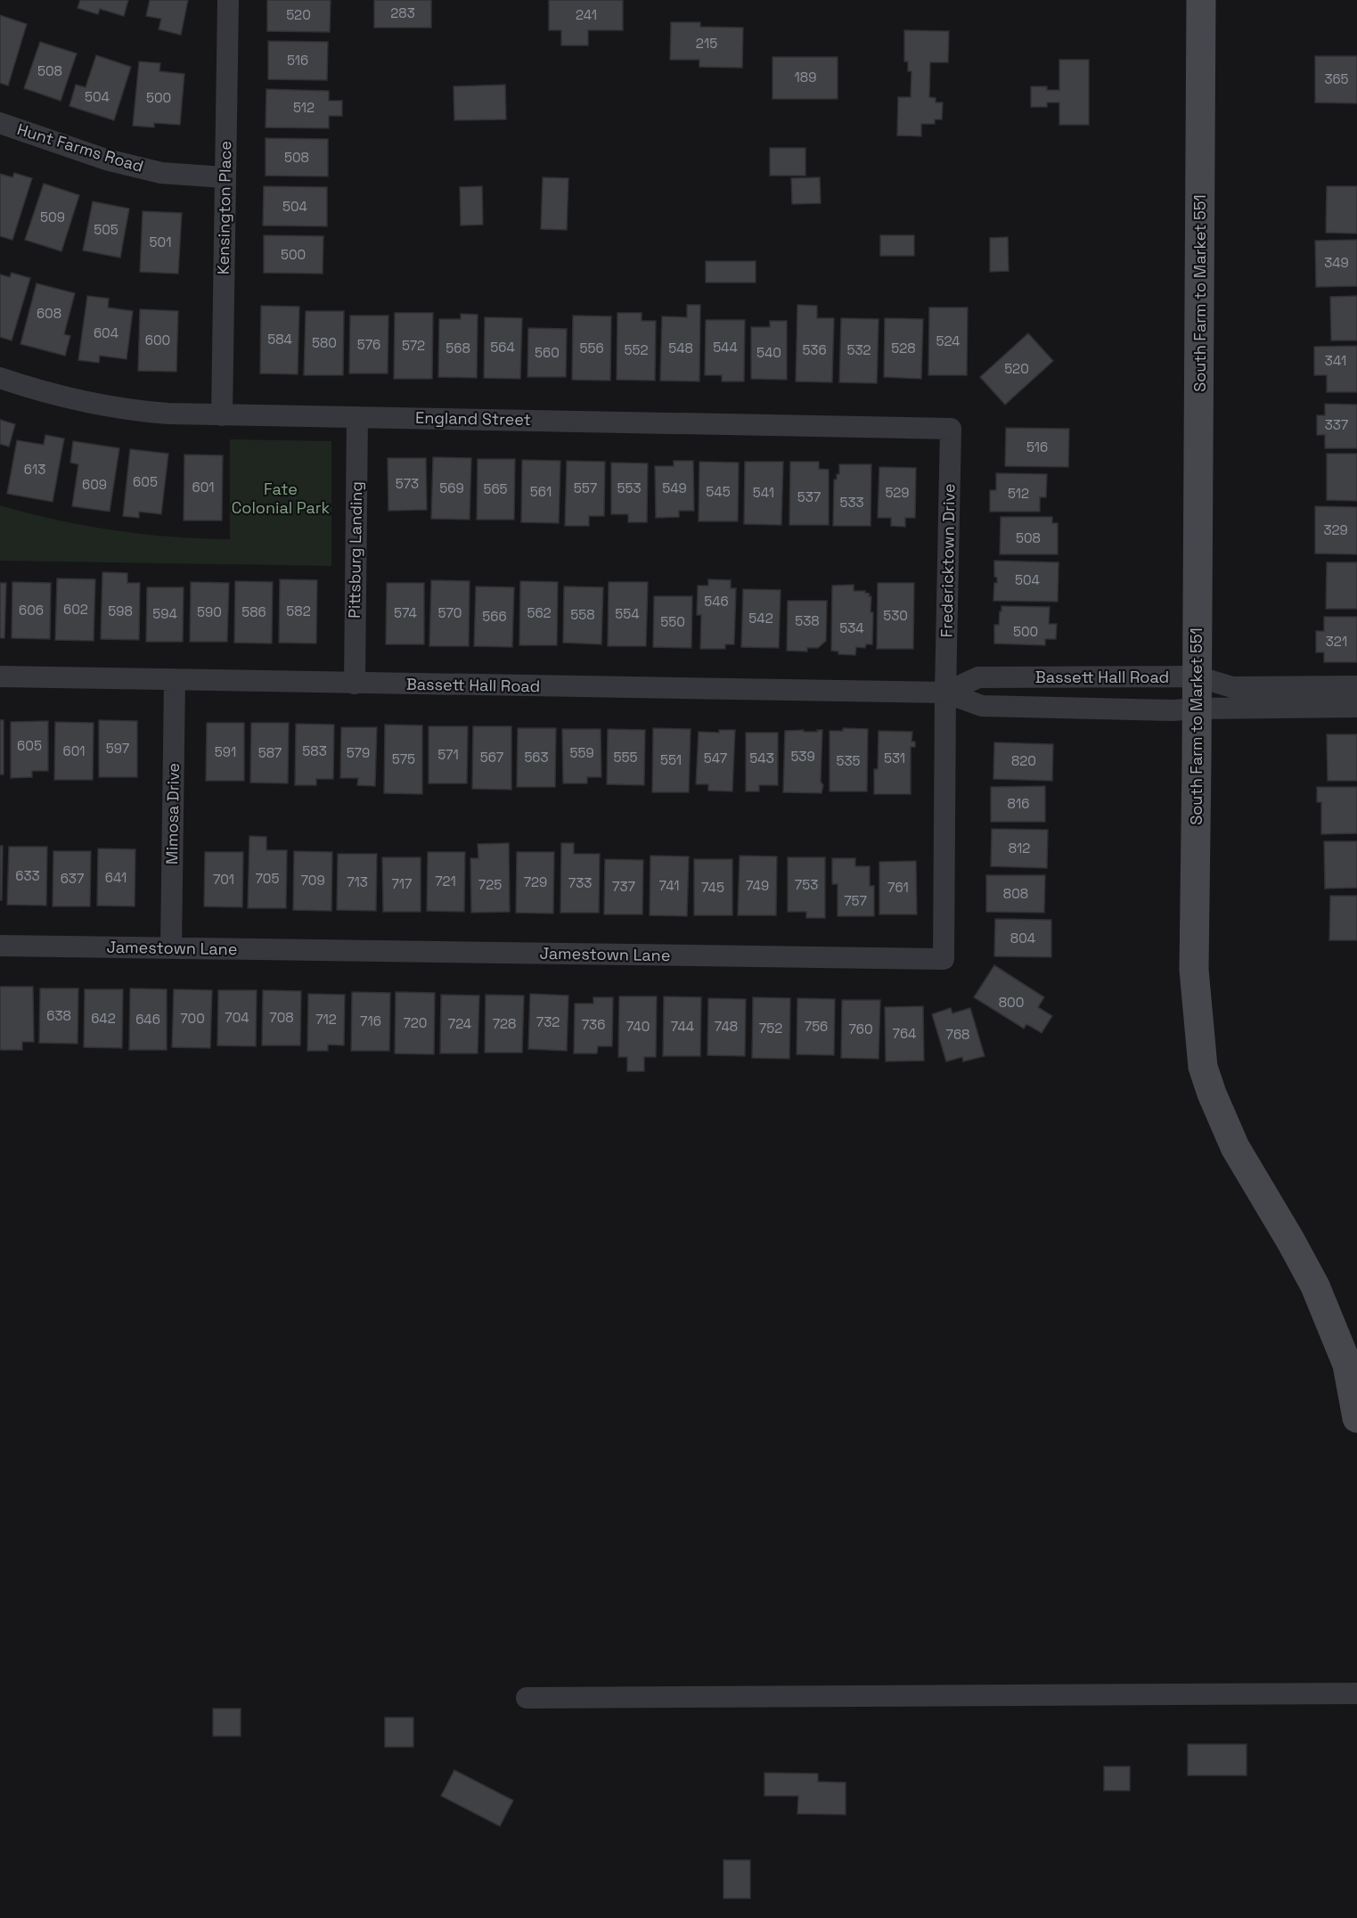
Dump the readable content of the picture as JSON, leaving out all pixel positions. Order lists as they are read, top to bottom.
{
  "streets": {
    "main road": ["South Farm to Market 551"],
    "street": [
      "Hunt Farms Road",
      "Kensington Place",
      "England Street",
      "Pittsburg Landing",
      "Fredericktown Drive",
      "Bassett Hall Road",
      "Mimosa Drive",
      "Jamestown Lane"
    ]
  },
  "crossings": [
    ["Hunt Farms Road", "Kensington Place"],
    ["Kensington Place", "England Street"],
    ["South Farm to Market 551", "Bassett Hall Road"],
    ["England Street", "Pittsburg Landing"],
    ["England Street", "Fredericktown Drive"],
    ["Pittsburg Landing", "Bassett Hall Road"],
    ["Fredericktown Drive", "Bassett Hall Road"],
    ["Fredericktown Drive", "Jamestown Lane"],
    ["Bassett Hall Road", "Mimosa Drive"],
    ["Bassett Hall Road", "Jamestown Lane"],
    ["Mimosa Drive", "Jamestown Lane"]
  ],
  "parks": ["Fate Colonial Park"],
  "house_numbers": [
    "283",
    "520",
    "241",
    "215",
    "516",
    "508",
    "189",
    "365",
    "504",
    "500",
    "512",
    "508",
    "504",
    "509",
    "505",
    "501",
    "500",
    "349",
    "608",
    "604",
    "584",
    "600",
    "524",
    "580",
    "576",
    "572",
    "564",
    "544",
    "568",
    "556",
    "548",
    "528",
    "552",
    "536",
    "532",
    "560",
    "540",
    "341",
    "520",
    "337",
    "516",
    "613",
    "605",
    "573",
    "609",
    "601",
    "569",
    "557",
    "553",
    "549",
    "565",
    "561",
    "545",
    "541",
    "529",
    "512",
    "537",
    "533",
    "329",
    "508",
    "504",
    "546",
    "602",
    "606",
    "598",
    "582",
    "590",
    "586",
    "574",
    "570",
    "562",
    "594",
    "554",
    "558",
    "530",
    "566",
    "542",
    "538",
    "550",
    "534",
    "500",
    "321",
    "605",
    "597",
    "601",
    "583",
    "591",
    "587",
    "579",
    "559",
    "571",
    "539",
    "567",
    "563",
    "555",
    "547",
    "543",
    "531",
    "575",
    "551",
    "535",
    "820",
    "816",
    "812",
    "633",
    "641",
    "637",
    "705",
    "701",
    "709",
    "721",
    "713",
    "729",
    "733",
    "717",
    "725",
    "753",
    "741",
    "749",
    "737",
    "745",
    "761",
    "808",
    "757",
    "804",
    "800",
    "638",
    "704",
    "708",
    "642",
    "700",
    "646",
    "712",
    "716",
    "732",
    "720",
    "724",
    "728",
    "736",
    "740",
    "744",
    "748",
    "756",
    "752",
    "760",
    "764",
    "768"
  ]
}
